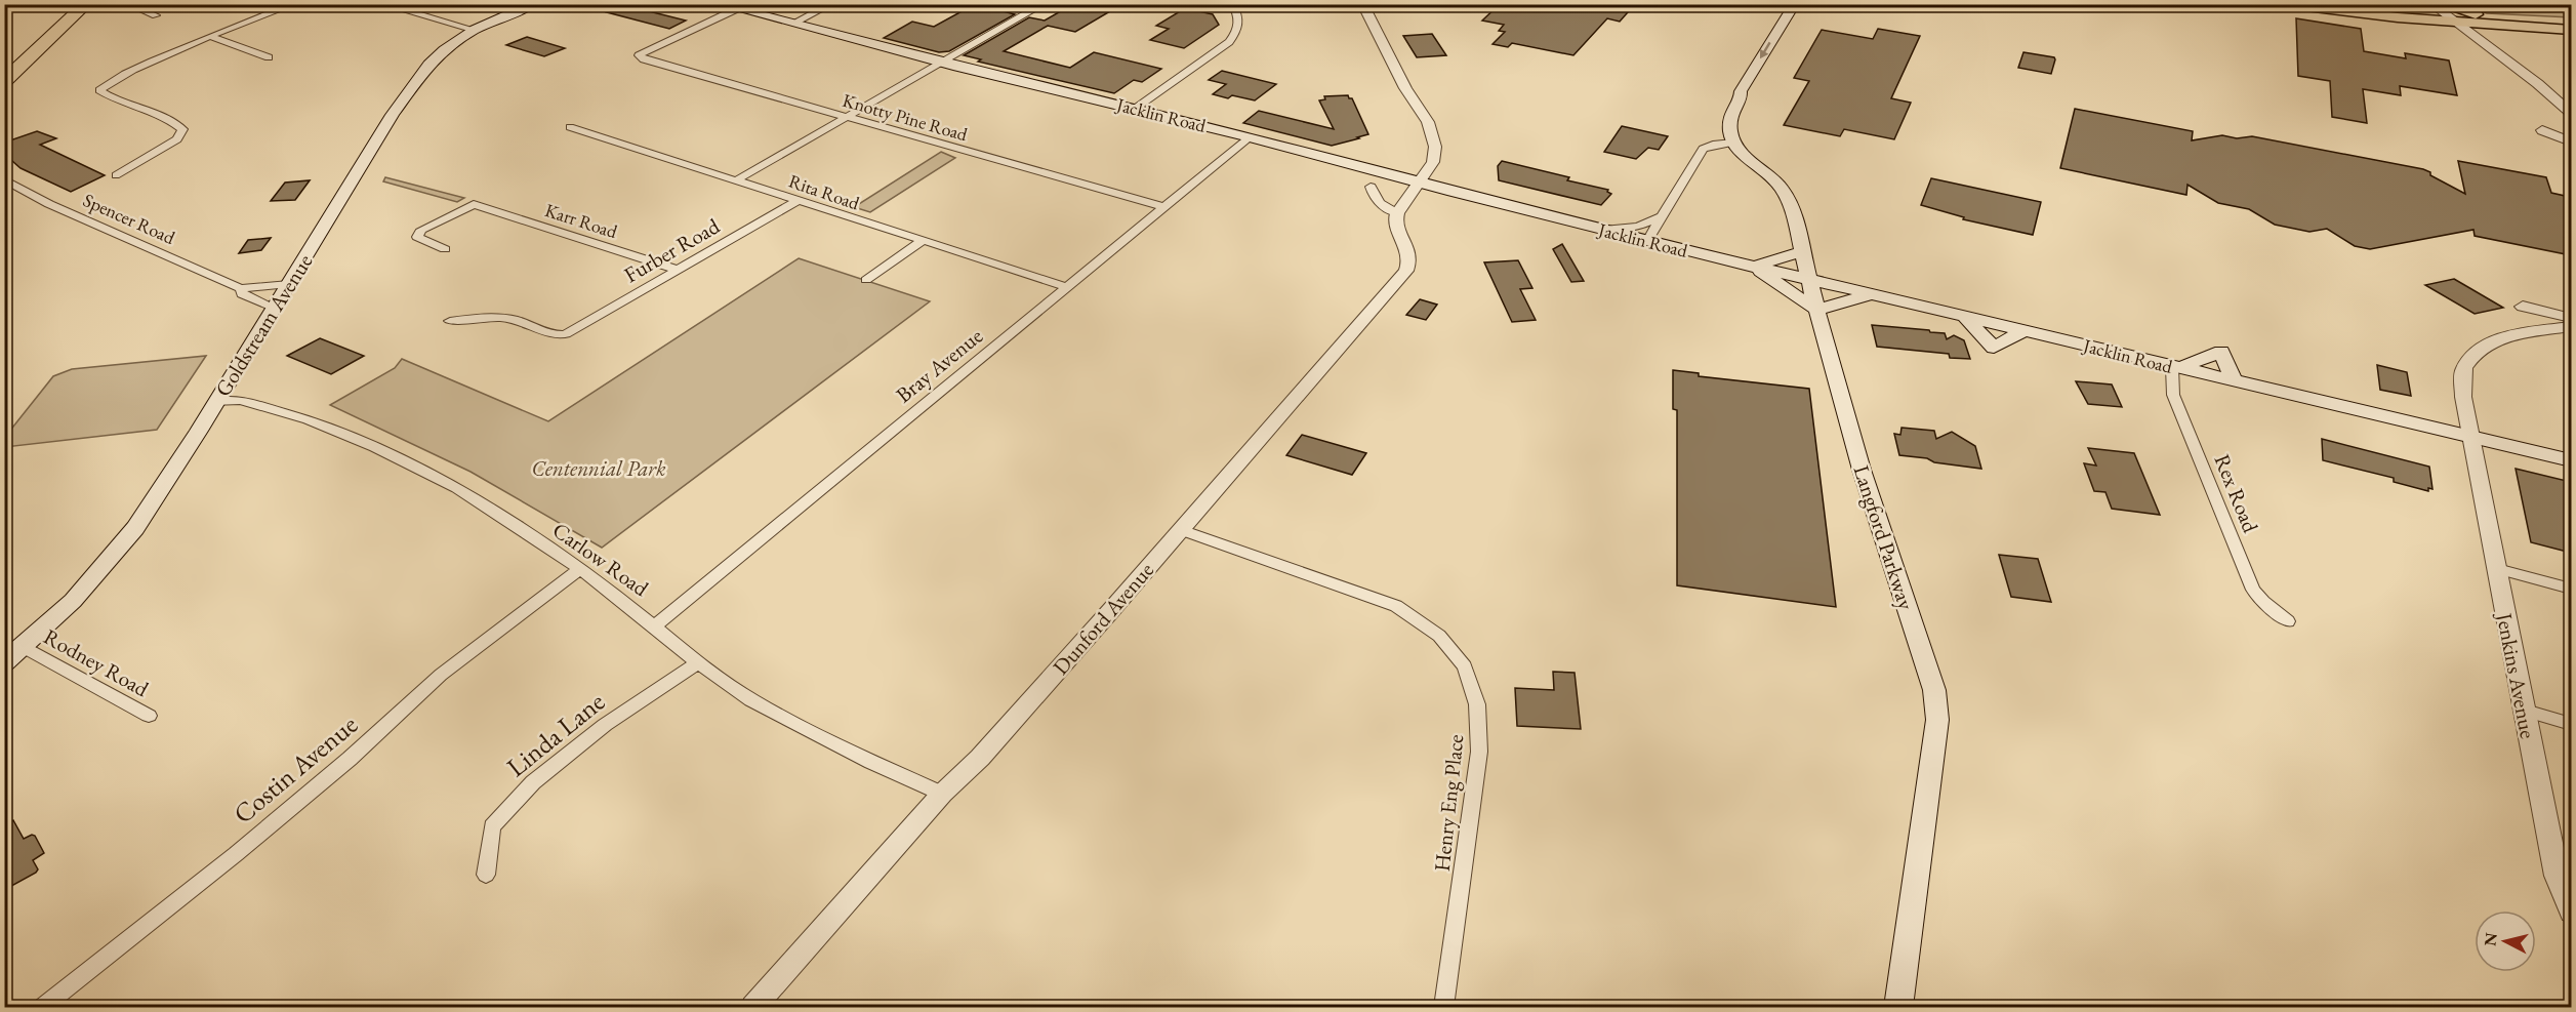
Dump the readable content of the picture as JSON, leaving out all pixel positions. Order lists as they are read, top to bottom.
{
  "streets": {
    "main road": ["Jacklin Road", "Goldstream Avenue", "Langford Parkway"],
    "street": [
      "Knotty Pine Road",
      "Rita Road",
      "Spencer Road",
      "Karr Road",
      "Furber Road",
      "Bray Avenue",
      "Rex Road",
      "Carlow Road",
      "Dunford Avenue",
      "Rodney Road",
      "Jenkins Avenue",
      "Linda Lane",
      "Costin Avenue",
      "Henry Eng Place"
    ]
  },
  "crossings": [
    ["Jacklin Road", "Knotty Pine Road"],
    ["Jacklin Road", "Bray Avenue"],
    ["Jacklin Road", "Rex Road"],
    ["Jacklin Road", "Langford Parkway"],
    ["Jacklin Road", "Jenkins Avenue"],
    ["Knotty Pine Road", "Bray Avenue"],
    ["Rita Road", "Furber Road"],
    ["Rita Road", "Bray Avenue"],
    ["Spencer Road", "Goldstream Avenue"],
    ["Karr Road", "Furber Road"],
    ["Goldstream Avenue", "Carlow Road"],
    ["Goldstream Avenue", "Rodney Road"],
    ["Bray Avenue", "Carlow Road"],
    ["Carlow Road", "Dunford Avenue"],
    ["Carlow Road", "Linda Lane"],
    ["Carlow Road", "Costin Avenue"],
    ["Dunford Avenue", "Henry Eng Place"]
  ],
  "parks": ["Centennial Park"],
  "north": "left"
}
